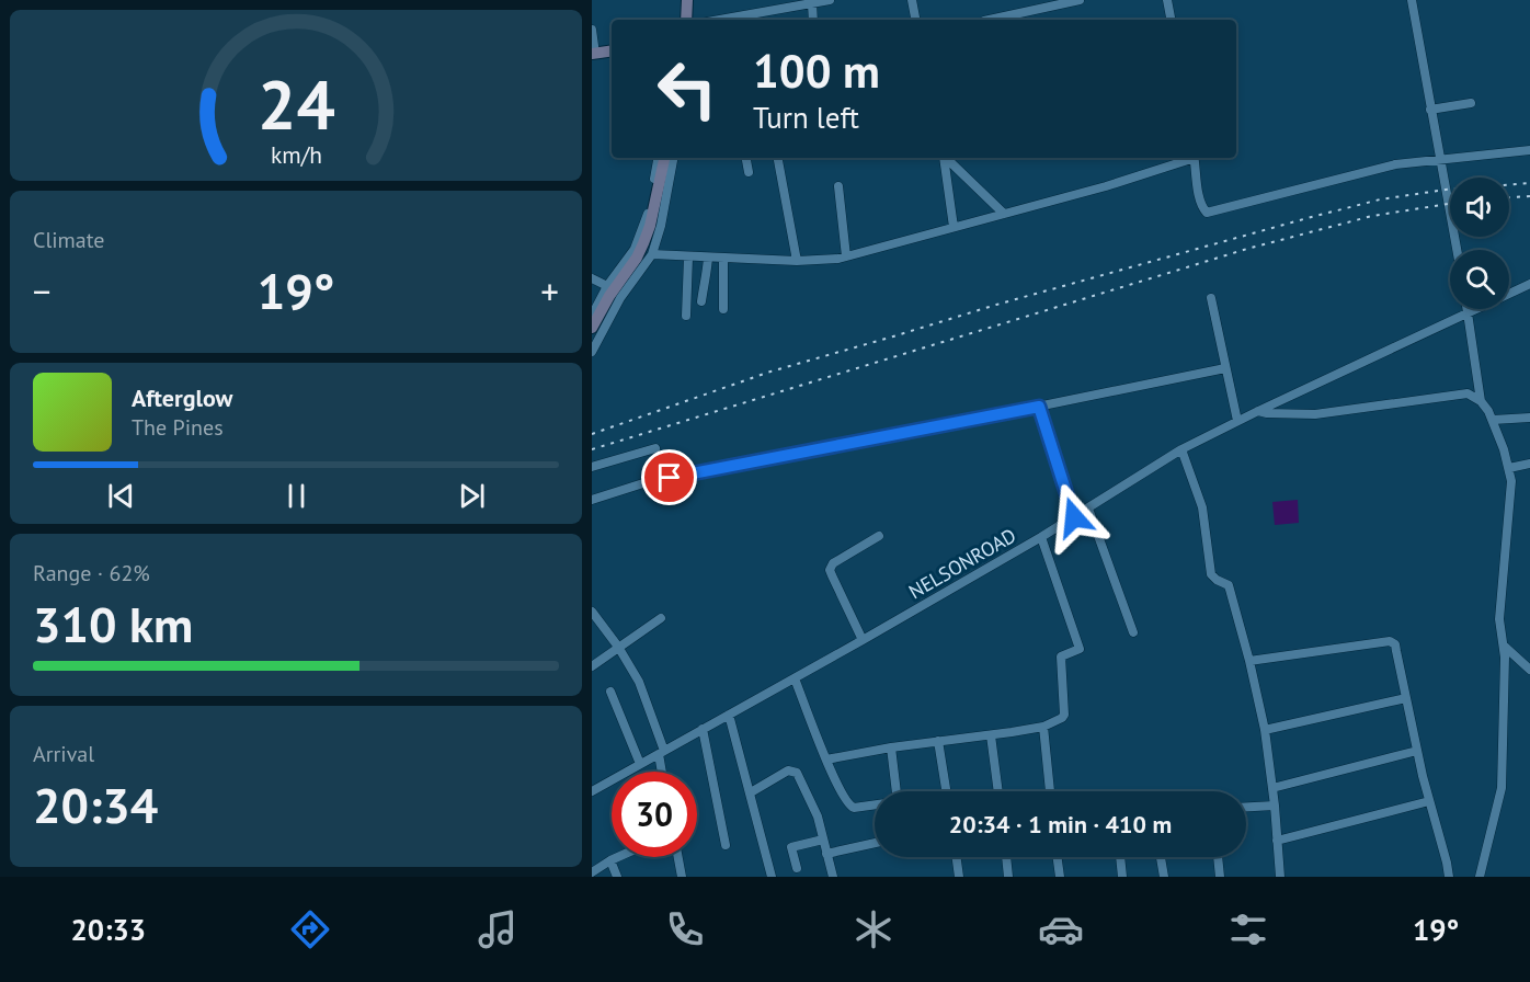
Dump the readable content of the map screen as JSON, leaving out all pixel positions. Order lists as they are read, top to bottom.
{
  "streets": {
    "street": ["NELSONROAD"]
  },
  "page": {
    "turn": ["100 m", "Turn left"],
    "tile": [
      "Climate",
      ["Range · 62%", "310 km"],
      ["Arrival", "20:34"]
    ],
    "heat": ["−", "19°", "+"],
    "song": ["Afterglow", "The Pines"],
    "limit": "30",
    "trip": "20:34 · 1 min · 410 m",
    "tabs": ["20:33", "19°"],
    "gauge": ["24", "km/h"]
  }
}
